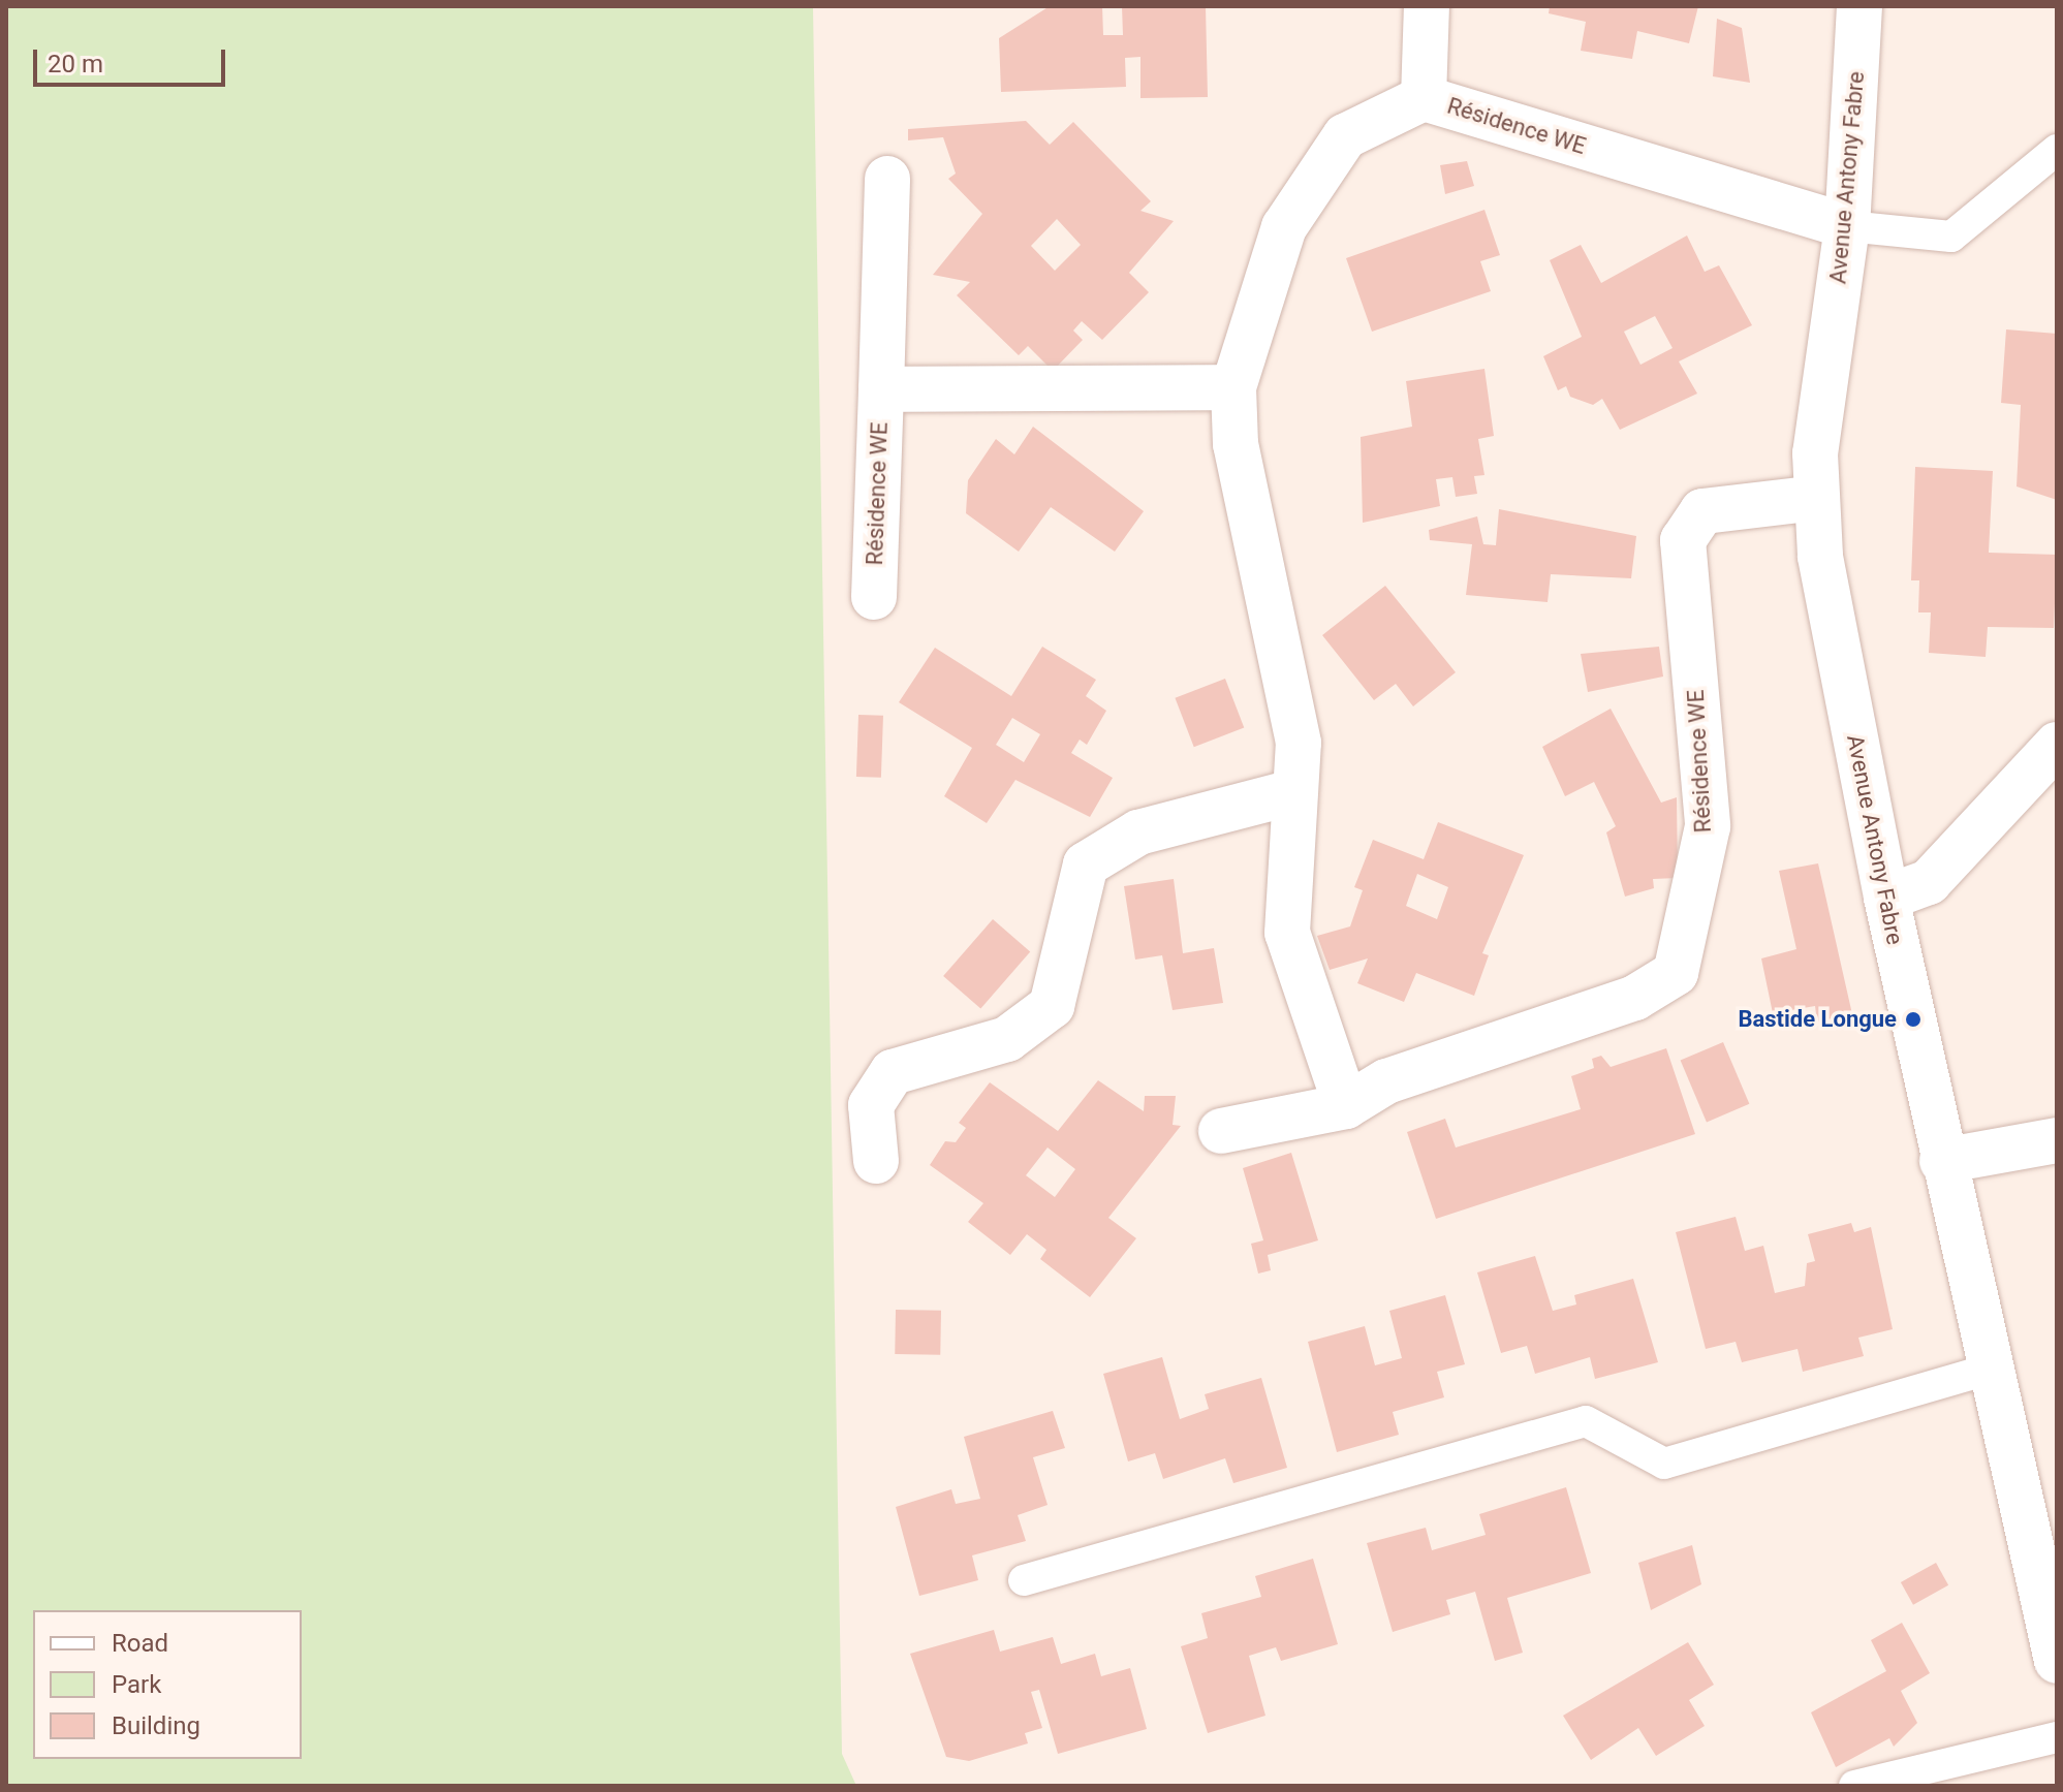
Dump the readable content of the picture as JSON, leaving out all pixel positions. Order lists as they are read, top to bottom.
{
  "streets": {
    "street": ["Résidence WE", "Avenue Antony Fabre"]
  },
  "crossings": [
    ["Résidence WE", "Avenue Antony Fabre"]
  ],
  "places": ["Bastide Longue"],
  "legend": ["Road", "Park", "Building"],
  "scale_bar": "20 m"
}
